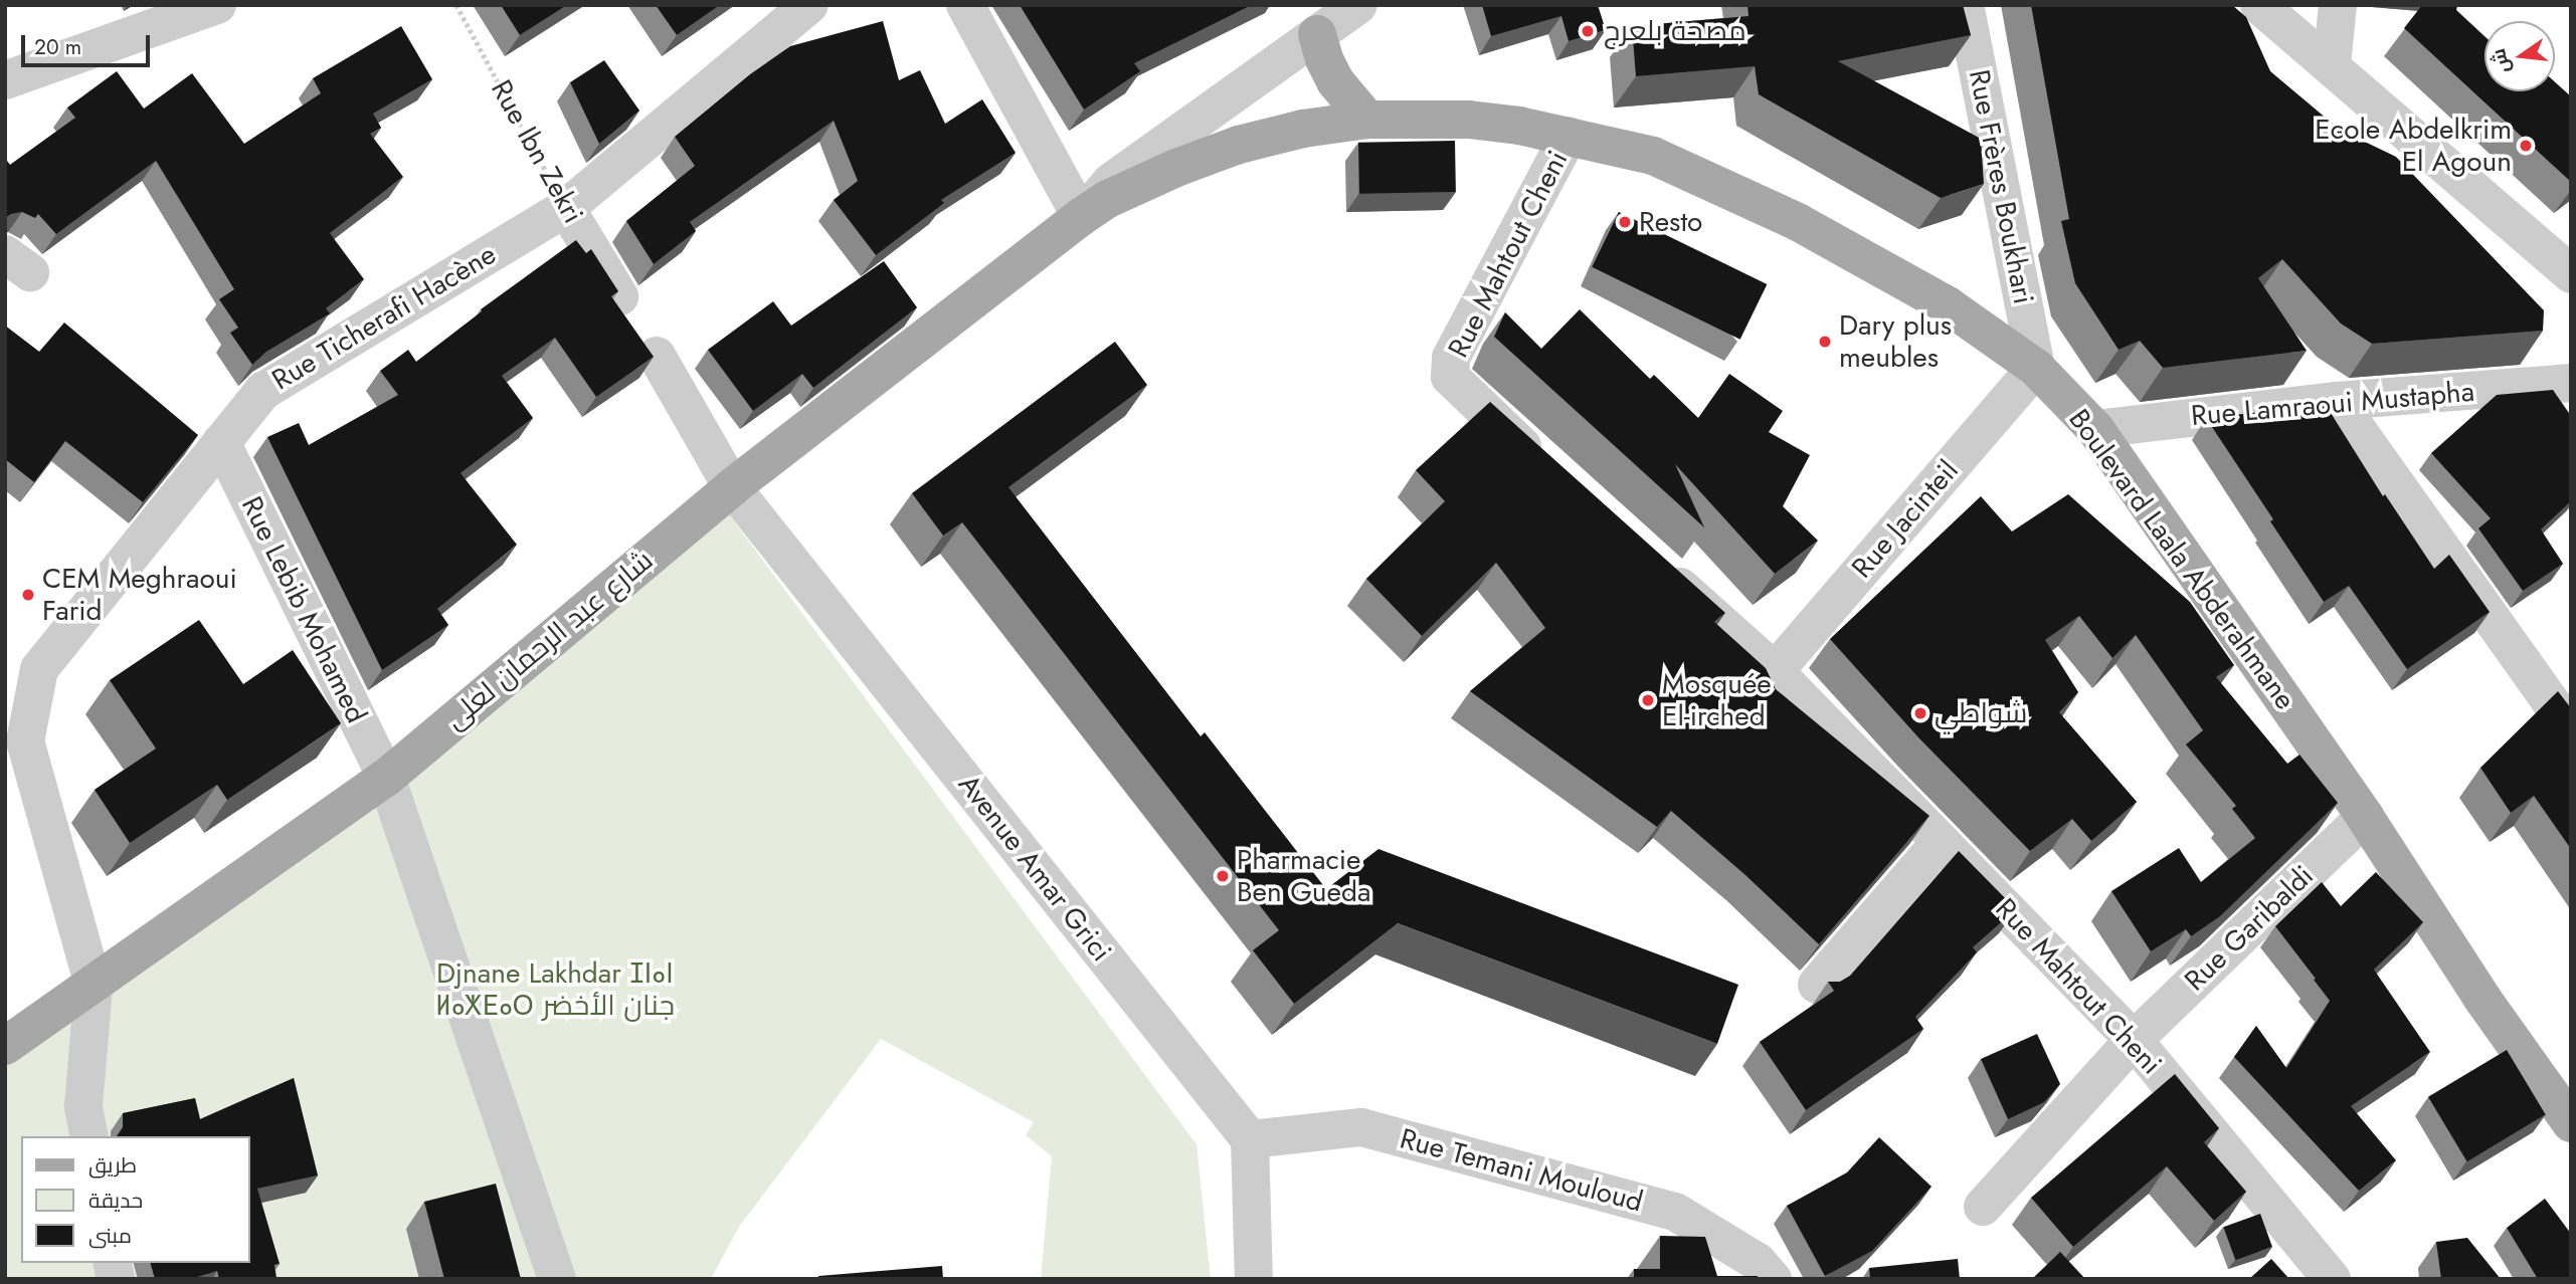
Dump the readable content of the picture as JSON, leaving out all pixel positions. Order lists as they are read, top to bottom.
{
  "streets": {
    "main road": ["Boulevard Laala Abderahmane", "شارع عبد الرحمان لعلى"],
    "street": [
      "Rue Ibn Zekri",
      "Rue Frères Boukhari",
      "Rue Mahtout Cheni",
      "Rue Ticherafi Hacène",
      "Rue Lamraoui Mustapha",
      "Rue Jacinteil",
      "Rue Lebib Mohamed",
      "Avenue Amar Grici",
      "Rue Garibaldi",
      "Rue Temani Mouloud"
    ]
  },
  "crossings": [
    ["Rue Ibn Zekri", "Rue Ticherafi Hacène"],
    ["Rue Frères Boukhari", "Rue Jacinteil"],
    ["Rue Frères Boukhari", "Boulevard Laala Abderahmane"],
    ["Rue Mahtout Cheni", "Rue Jacinteil"],
    ["Rue Mahtout Cheni", "Boulevard Laala Abderahmane"],
    ["Rue Mahtout Cheni", "Rue Garibaldi"],
    ["Rue Ticherafi Hacène", "Rue Lebib Mohamed"],
    ["Rue Ticherafi Hacène", "شارع عبد الرحمان لعلى"],
    ["Rue Lamraoui Mustapha", "Boulevard Laala Abderahmane"],
    ["Rue Jacinteil", "Boulevard Laala Abderahmane"],
    ["Boulevard Laala Abderahmane", "شارع عبد الرحمان لعلى"],
    ["Boulevard Laala Abderahmane", "Rue Garibaldi"],
    ["Rue Lebib Mohamed", "شارع عبد الرحمان لعلى"],
    ["شارع عبد الرحمان لعلى", "Avenue Amar Grici"],
    ["Avenue Amar Grici", "Rue Temani Mouloud"]
  ],
  "parks": ["Djnane Lakhdar ⵊⵏⴰⵏ ⵍⴰⵅⴹⴰⵔ جنان الأخضر"],
  "places": [
    "مصحة بلعرج",
    "Ecole Abdelkrim El Agoun",
    "Resto",
    "Dary plus meubles",
    "CEM Meghraoui Farid",
    "Mosquée El-irched",
    "شواطي",
    "Pharmacie Ben Gueda"
  ],
  "legend": ["طريق", "حديقة", "مبنى"],
  "scale_bar": "20 m",
  "north": "left"
}
